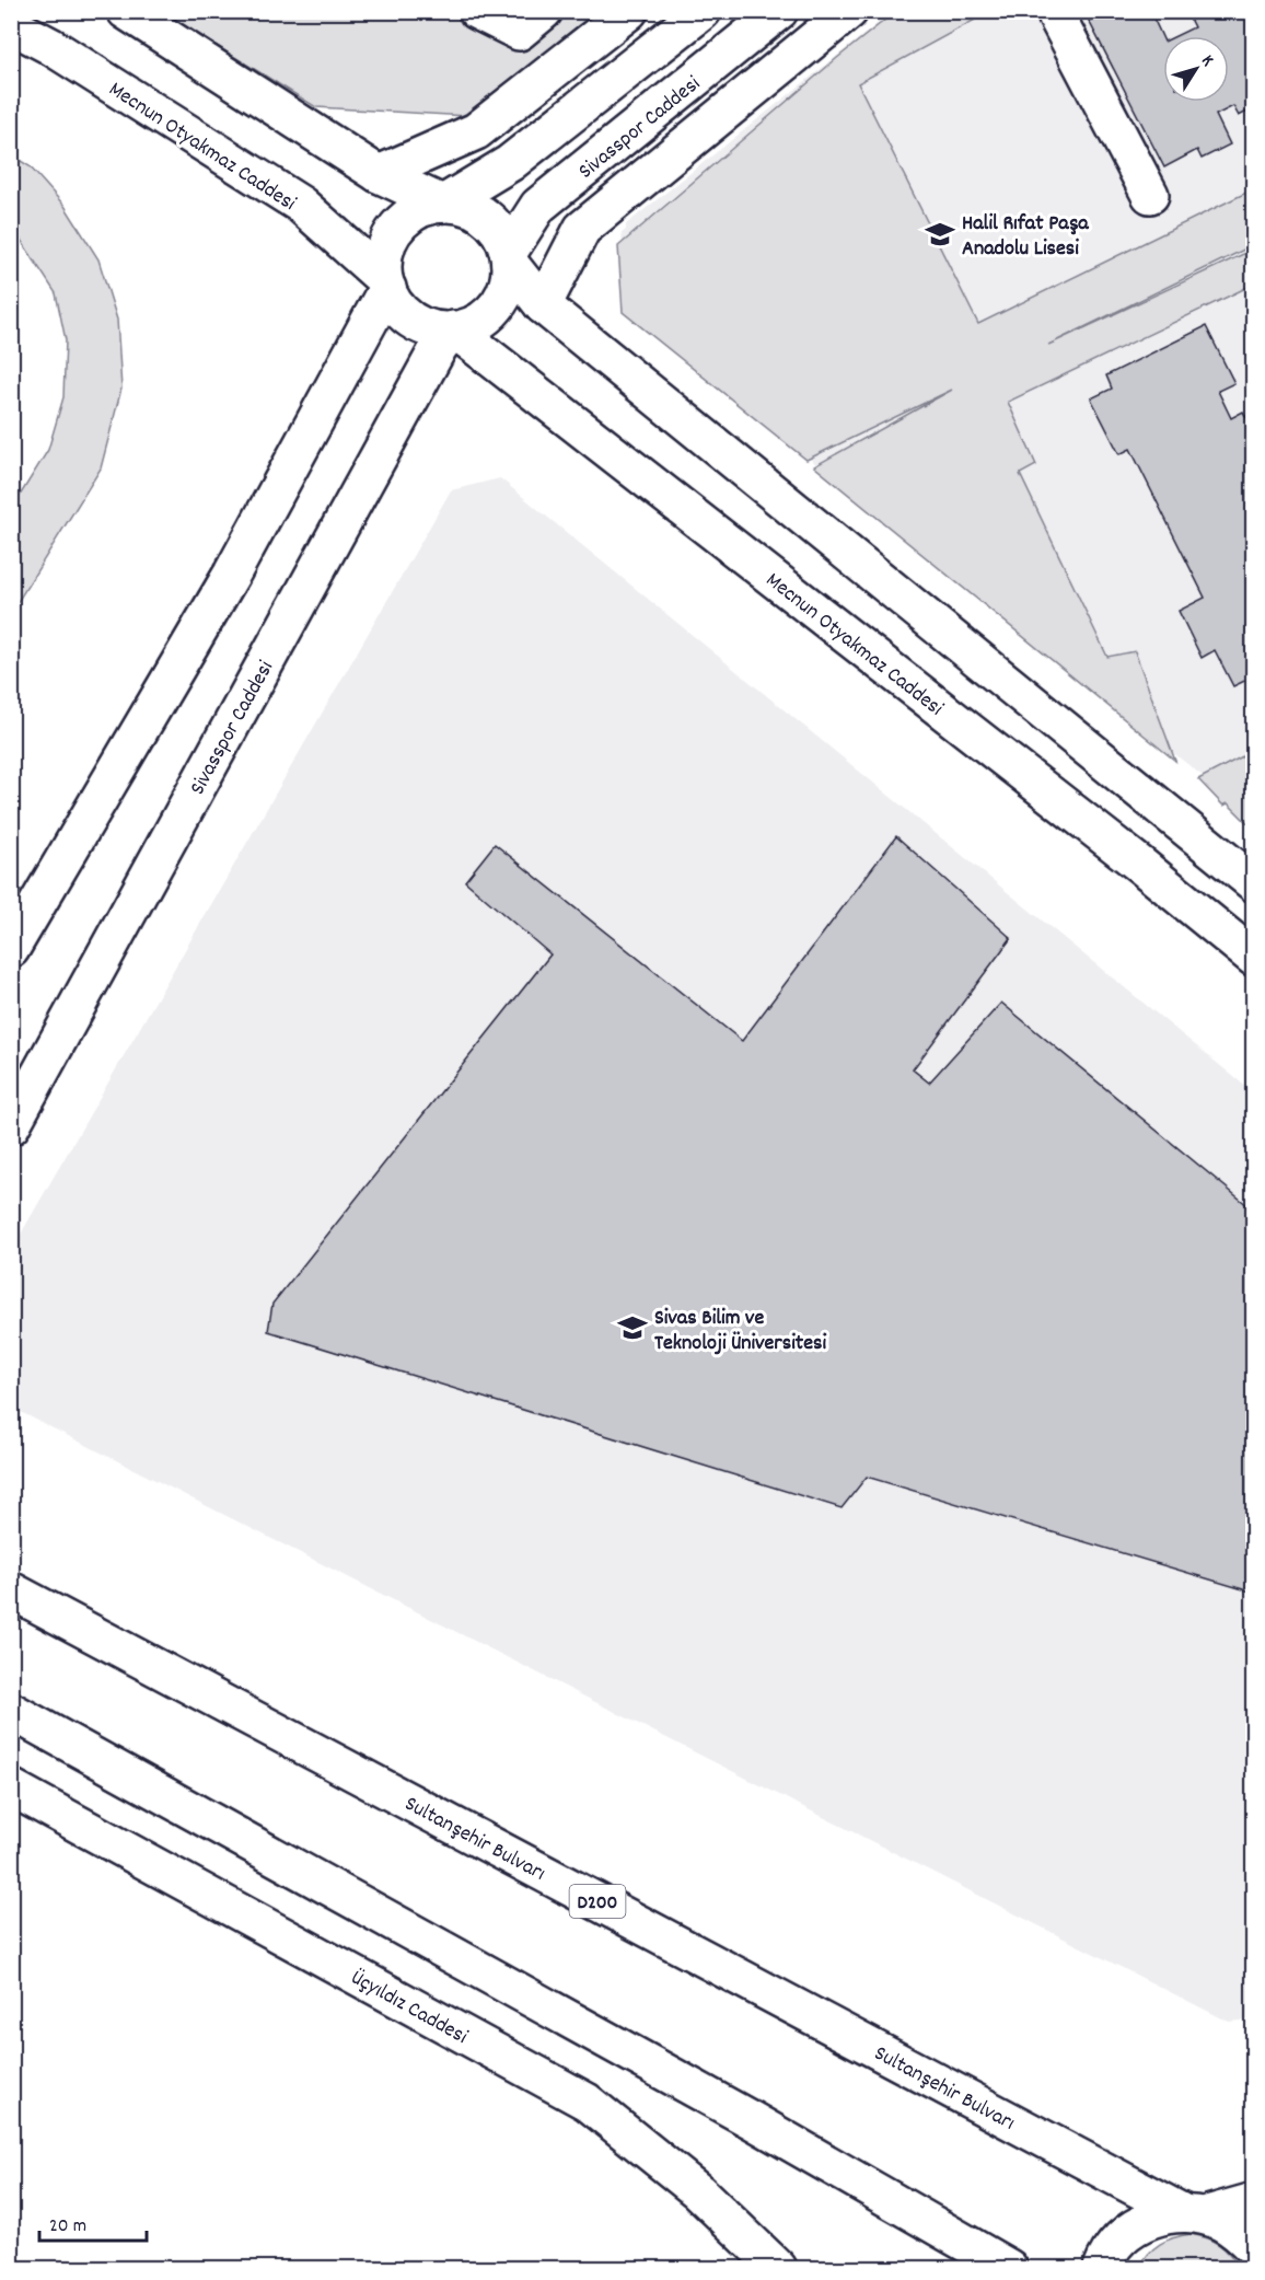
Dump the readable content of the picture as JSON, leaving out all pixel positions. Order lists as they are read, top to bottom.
{
  "streets": {
    "main road": [
      "Sivasspor Caddesi",
      "Mecnun Otyakmaz Caddesi",
      "Sultanşehir Bulvarı",
      "D200",
      "Üçyıldız Caddesi"
    ]
  },
  "crossings": [
    ["Sivasspor Caddesi", "Mecnun Otyakmaz Caddesi"]
  ],
  "places": {
    "school or university": ["Halil Rıfat Paşa Anadolu Lisesi", "Sivas Bilim ve Teknoloji Üniversitesi"]
  },
  "scale_bar": "20 m",
  "north": "top right"
}
